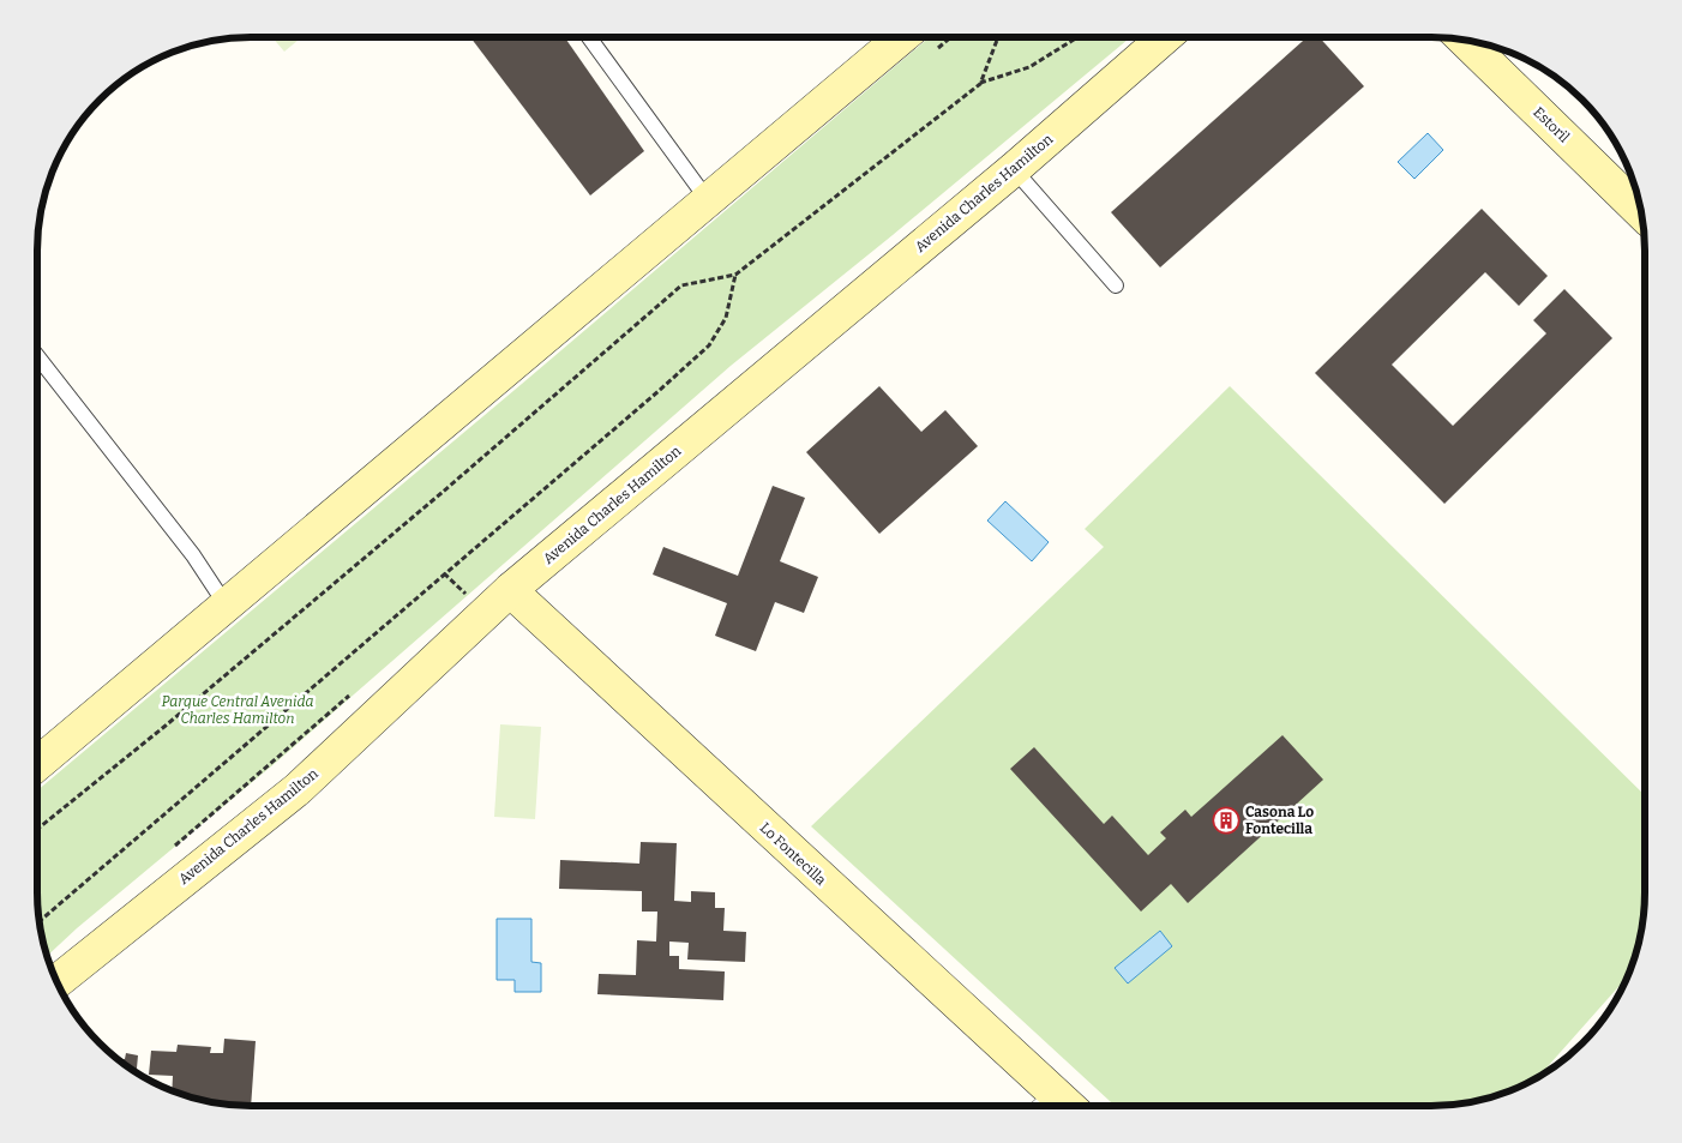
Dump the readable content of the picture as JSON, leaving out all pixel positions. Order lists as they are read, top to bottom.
{
  "streets": {
    "main road": ["Estoril", "Avenida Charles Hamilton", "Lo Fontecilla"]
  },
  "crossings": [
    ["Avenida Charles Hamilton", "Lo Fontecilla"]
  ],
  "parks": ["Parque Central Avenida Charles Hamilton"],
  "places": {
    "building": ["Casona Lo Fontecilla"]
  }
}
